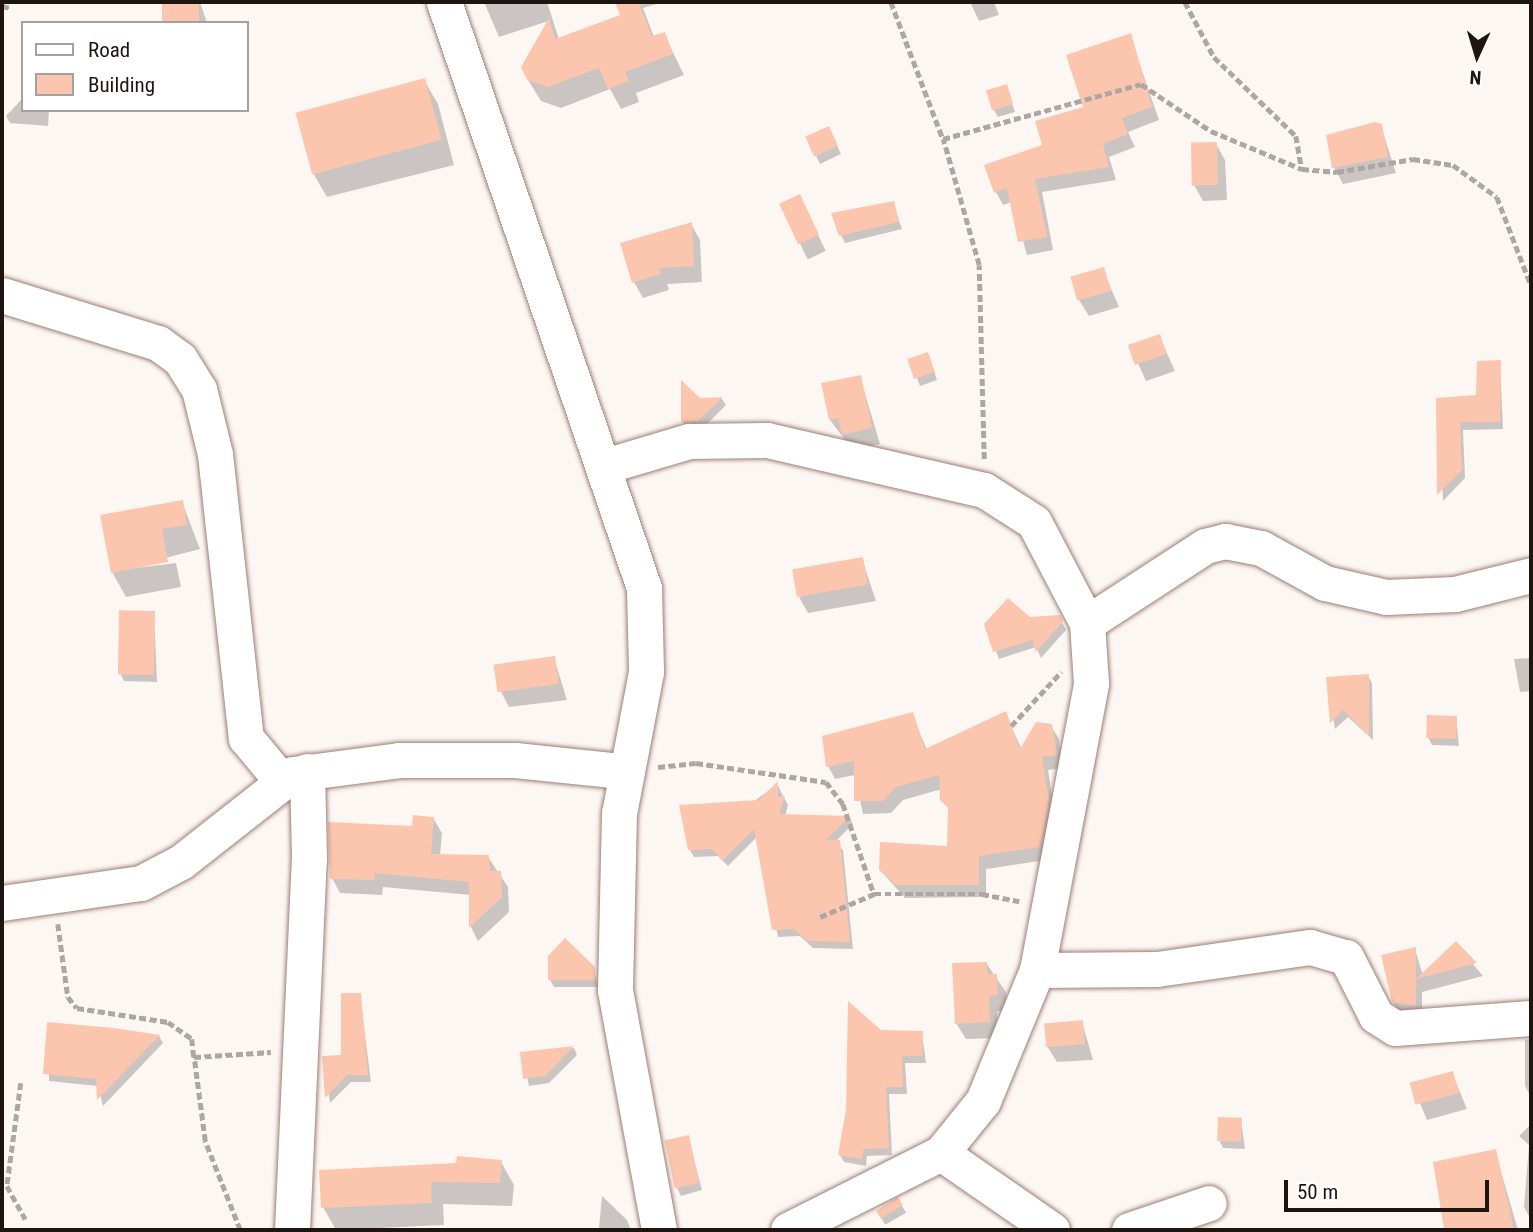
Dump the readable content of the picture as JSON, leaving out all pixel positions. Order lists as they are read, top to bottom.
{
  "legend": ["Road", "Building"],
  "scale_bar": "50 m",
  "north": "bottom"
}
